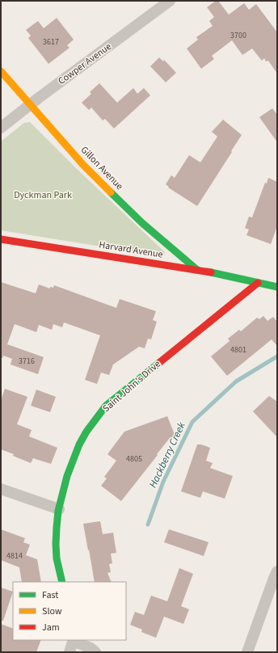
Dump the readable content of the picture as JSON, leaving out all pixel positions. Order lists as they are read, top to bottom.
{
  "streets": {
    "street": [
      "Cowper Avenue",
      "Gillon Avenue",
      "Harvard Avenue",
      "Saint John's Drive"
    ]
  },
  "crossings": [
    ["Cowper Avenue", "Gillon Avenue"],
    ["Gillon Avenue", "Harvard Avenue"],
    ["Harvard Avenue", "Saint John's Drive"]
  ],
  "water": ["Hackberry Creek"],
  "parks": ["Dyckman Park"],
  "house_numbers": [
    "3700",
    "3617",
    "4801",
    "3716",
    "4805",
    "4814"
  ],
  "legend": ["Fast", "Slow", "Jam"]
}
